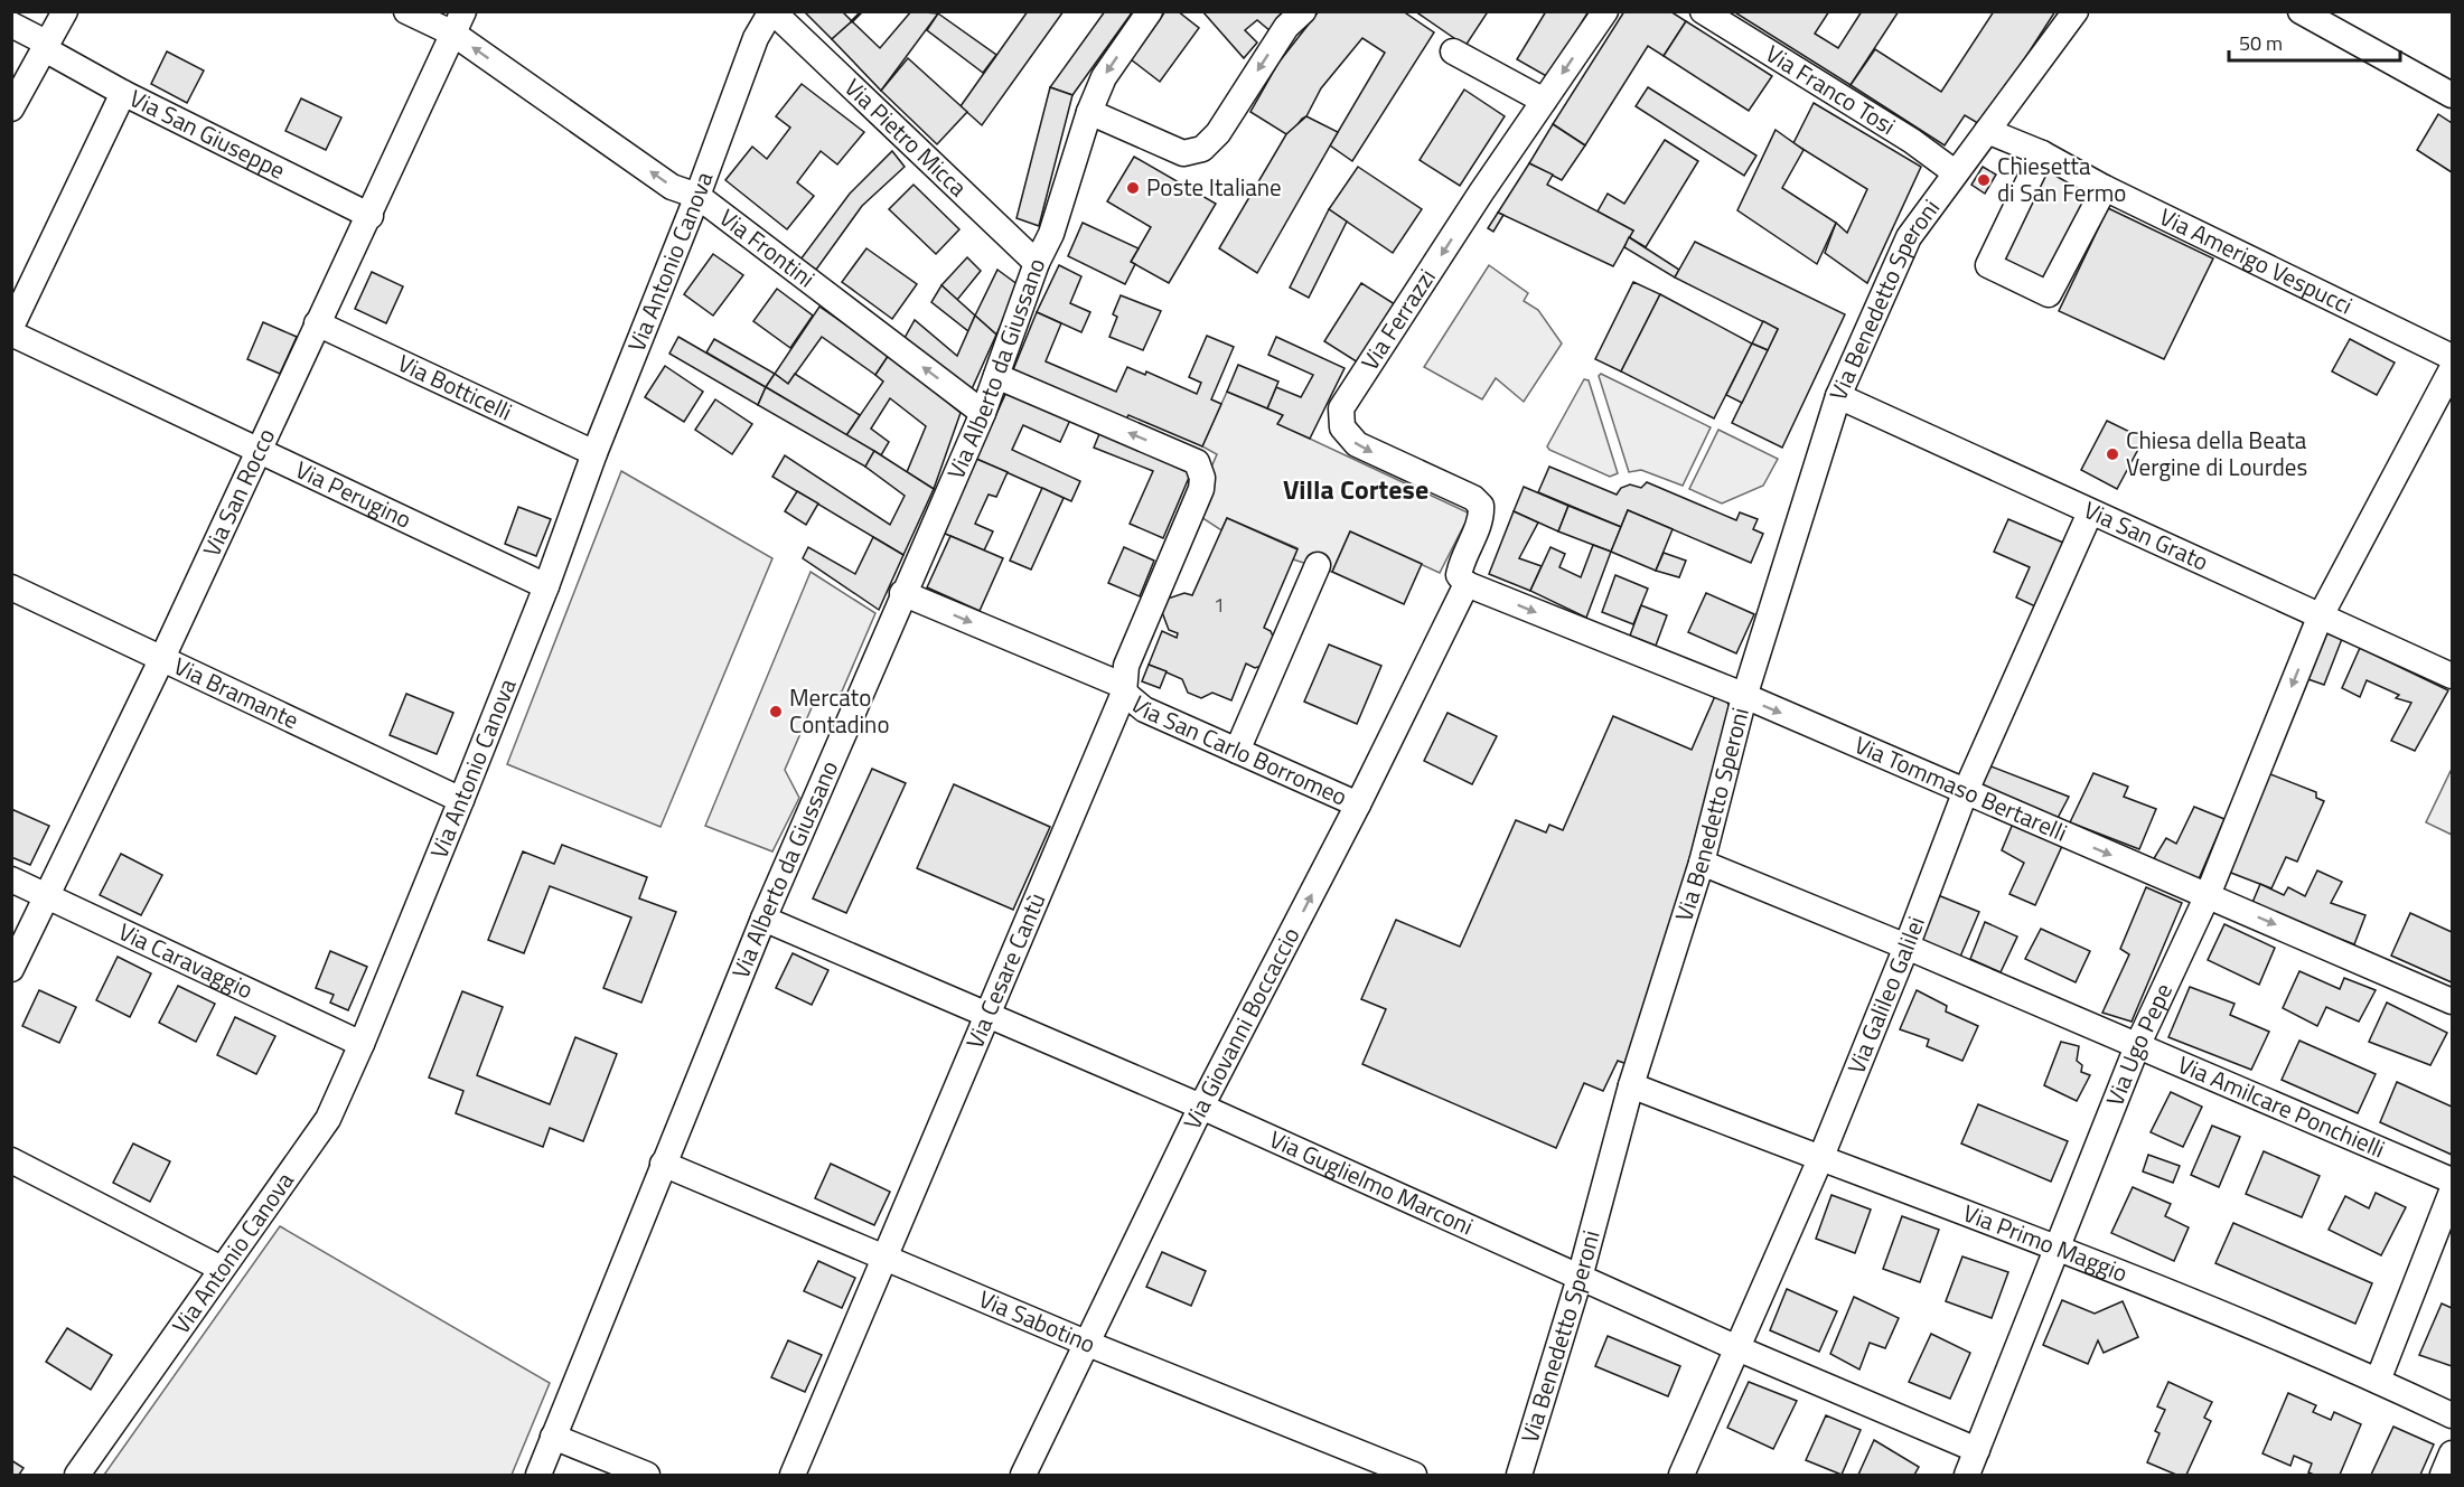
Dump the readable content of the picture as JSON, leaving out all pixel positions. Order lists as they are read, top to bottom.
{
  "streets": {
    "street": [
      "Via Franco Tosi",
      "Via San Giuseppe",
      "Via Pietro Micca",
      "Via Frontini",
      "Via Amerigo Vespucci",
      "Via Antonio Canova",
      "Via Benedetto Speroni",
      "Via Ferrazzi",
      "Via Alberto da Giussano",
      "Via Botticelli",
      "Via San Rocco",
      "Via Perugino",
      "Via San Grato",
      "Via Bramante",
      "Via San Carlo Borromeo",
      "Via Tommaso Bertarelli",
      "Via Caravaggio",
      "Via Cesare Cantù",
      "Via Galileo Galilei",
      "Via Giovanni Boccaccio",
      "Via Ugo Pepe",
      "Via Amilcare Ponchielli",
      "Via Guglielmo Marconi",
      "Via Primo Maggio",
      "Via Sabotino"
    ]
  },
  "crossings": [
    ["Via Franco Tosi", "Via Benedetto Speroni"],
    ["Via San Giuseppe", "Via San Rocco"],
    ["Via Pietro Micca", "Via Antonio Canova"],
    ["Via Pietro Micca", "Via Alberto da Giussano"],
    ["Via Frontini", "Via Antonio Canova"],
    ["Via Frontini", "Via Alberto da Giussano"],
    ["Via Frontini", "Via San Rocco"],
    ["Via Amerigo Vespucci", "Via Benedetto Speroni"],
    ["Via Antonio Canova", "Via Botticelli"],
    ["Via Antonio Canova", "Via Perugino"],
    ["Via Antonio Canova", "Via Bramante"],
    ["Via Antonio Canova", "Via Caravaggio"],
    ["Via Benedetto Speroni", "Via San Grato"],
    ["Via Benedetto Speroni", "Via Tommaso Bertarelli"],
    ["Via Benedetto Speroni", "Via Amilcare Ponchielli"],
    ["Via Benedetto Speroni", "Via Guglielmo Marconi"],
    ["Via Benedetto Speroni", "Via Primo Maggio"],
    ["Via Ferrazzi", "Via Tommaso Bertarelli"],
    ["Via Ferrazzi", "Via Giovanni Boccaccio"],
    ["Via Alberto da Giussano", "Via San Carlo Borromeo"],
    ["Via Alberto da Giussano", "Via Cesare Cantù"],
    ["Via Alberto da Giussano", "Via Guglielmo Marconi"],
    ["Via Alberto da Giussano", "Via Sabotino"],
    ["Via Botticelli", "Via San Rocco"],
    ["Via San Rocco", "Via Perugino"],
    ["Via San Rocco", "Via Bramante"],
    ["Via San Rocco", "Via Caravaggio"],
    ["Via San Grato", "Via Galileo Galilei"],
    ["Via San Grato", "Via Ugo Pepe"],
    ["Via San Carlo Borromeo", "Via Cesare Cantù"],
    ["Via San Carlo Borromeo", "Via Giovanni Boccaccio"],
    ["Via Tommaso Bertarelli", "Via Galileo Galilei"],
    ["Via Tommaso Bertarelli", "Via Giovanni Boccaccio"],
    ["Via Tommaso Bertarelli", "Via Ugo Pepe"],
    ["Via Cesare Cantù", "Via Guglielmo Marconi"],
    ["Via Cesare Cantù", "Via Sabotino"],
    ["Via Galileo Galilei", "Via Amilcare Ponchielli"],
    ["Via Galileo Galilei", "Via Guglielmo Marconi"],
    ["Via Galileo Galilei", "Via Primo Maggio"],
    ["Via Giovanni Boccaccio", "Via Guglielmo Marconi"],
    ["Via Giovanni Boccaccio", "Via Sabotino"],
    ["Via Ugo Pepe", "Via Amilcare Ponchielli"],
    ["Via Ugo Pepe", "Via Guglielmo Marconi"],
    ["Via Ugo Pepe", "Via Primo Maggio"]
  ],
  "one_way": ["Via Frontini", "Via San Carlo Borromeo", "Via Tommaso Bertarelli"],
  "districts": ["Villa Cortese"],
  "places": [
    "Chiesetta di San Fermo",
    "Poste Italiane",
    "Chiesa della Beata Vergine di Lourdes",
    "Mercato Contadino"
  ],
  "house_numbers": ["1"],
  "scale_bar": "50 m"
}
